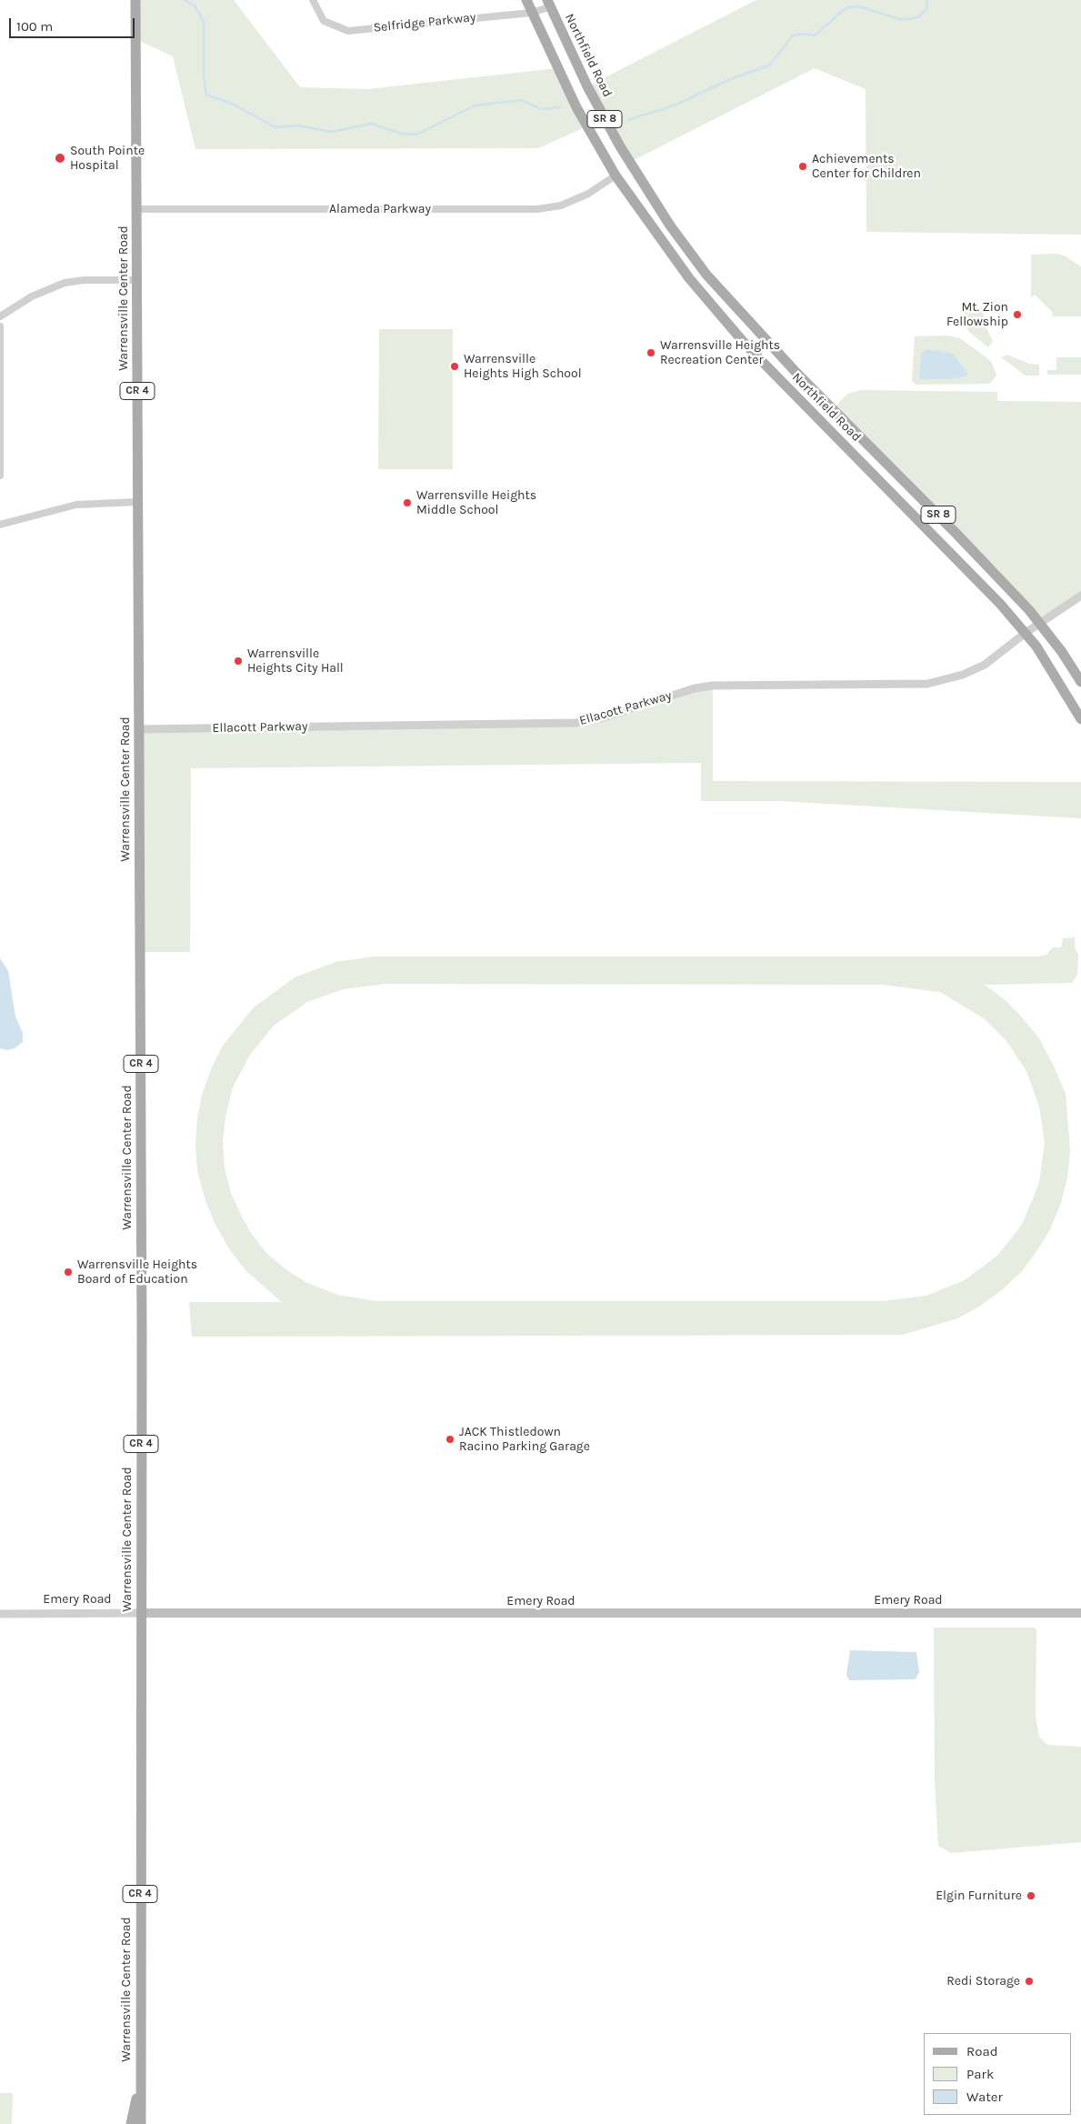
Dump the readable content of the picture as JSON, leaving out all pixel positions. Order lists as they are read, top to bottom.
{
  "streets": {
    "main road": [
      "Northfield Road",
      "SR 8",
      "Warrensville Center Road",
      "CR 4",
      "Emery Road"
    ],
    "street": ["Selfridge Parkway", "Alameda Parkway", "Ellacott Parkway"]
  },
  "crossings": [
    ["Selfridge Parkway", "Northfield Road"],
    ["Northfield Road", "Alameda Parkway"],
    ["Northfield Road", "Ellacott Parkway"],
    ["Alameda Parkway", "Warrensville Center Road"],
    ["Warrensville Center Road", "Ellacott Parkway"],
    ["Warrensville Center Road", "Emery Road"]
  ],
  "places": [
    "South Pointe Hospital",
    "Achievements Center for Children",
    "Mt. Zion Fellowship",
    "Warrensville Heights Recreation Center",
    "Warrensville Heights High School",
    "Warrensville Heights Middle School",
    "Warrensville Heights City Hall",
    "Warrensville Heights Board of Education",
    "JACK Thistledown Racino Parking Garage",
    "Elgin Furniture",
    "Redi Storage"
  ],
  "legend": ["Road", "Park", "Water"],
  "scale_bar": "100 m"
}
